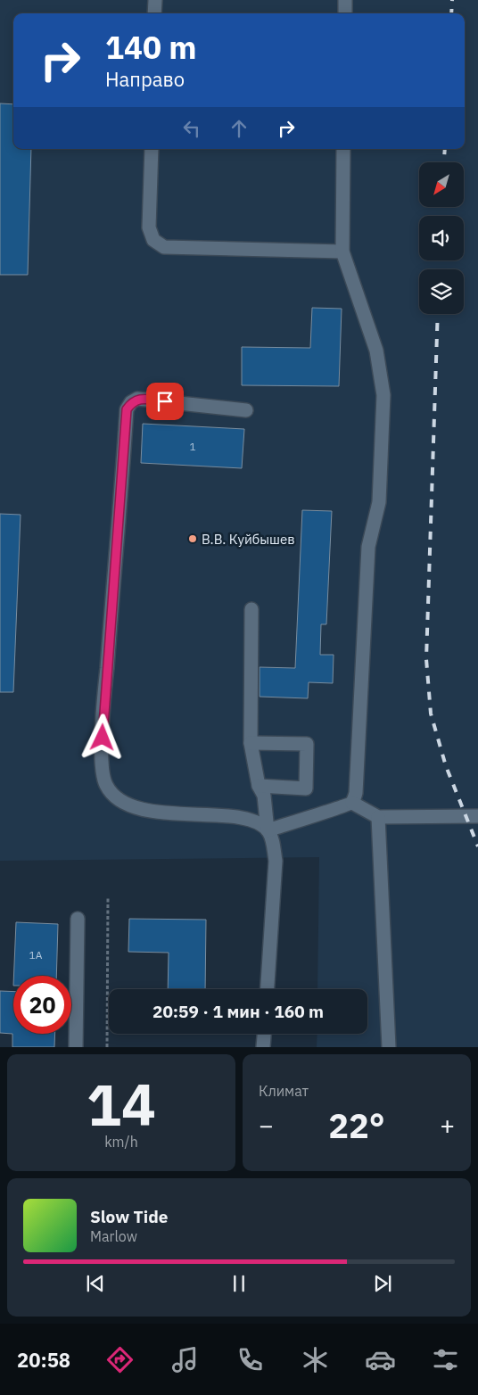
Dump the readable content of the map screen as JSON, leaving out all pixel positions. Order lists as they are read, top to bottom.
{
  "places": ["В.В. Куйбышев"],
  "house_numbers": ["1", "1А"],
  "north": "bottom left",
  "page": {
    "turn": ["140 m", "Направо"],
    "limit": "20",
    "trip": "20:59 · 1 мин · 160 m",
    "tile": [
      ["14", "km/h"],
      "Климат"
    ],
    "heat": ["−", "22°", "+"],
    "song": ["Slow Tide", "Marlow"],
    "tabs": "20:58"
  }
}
